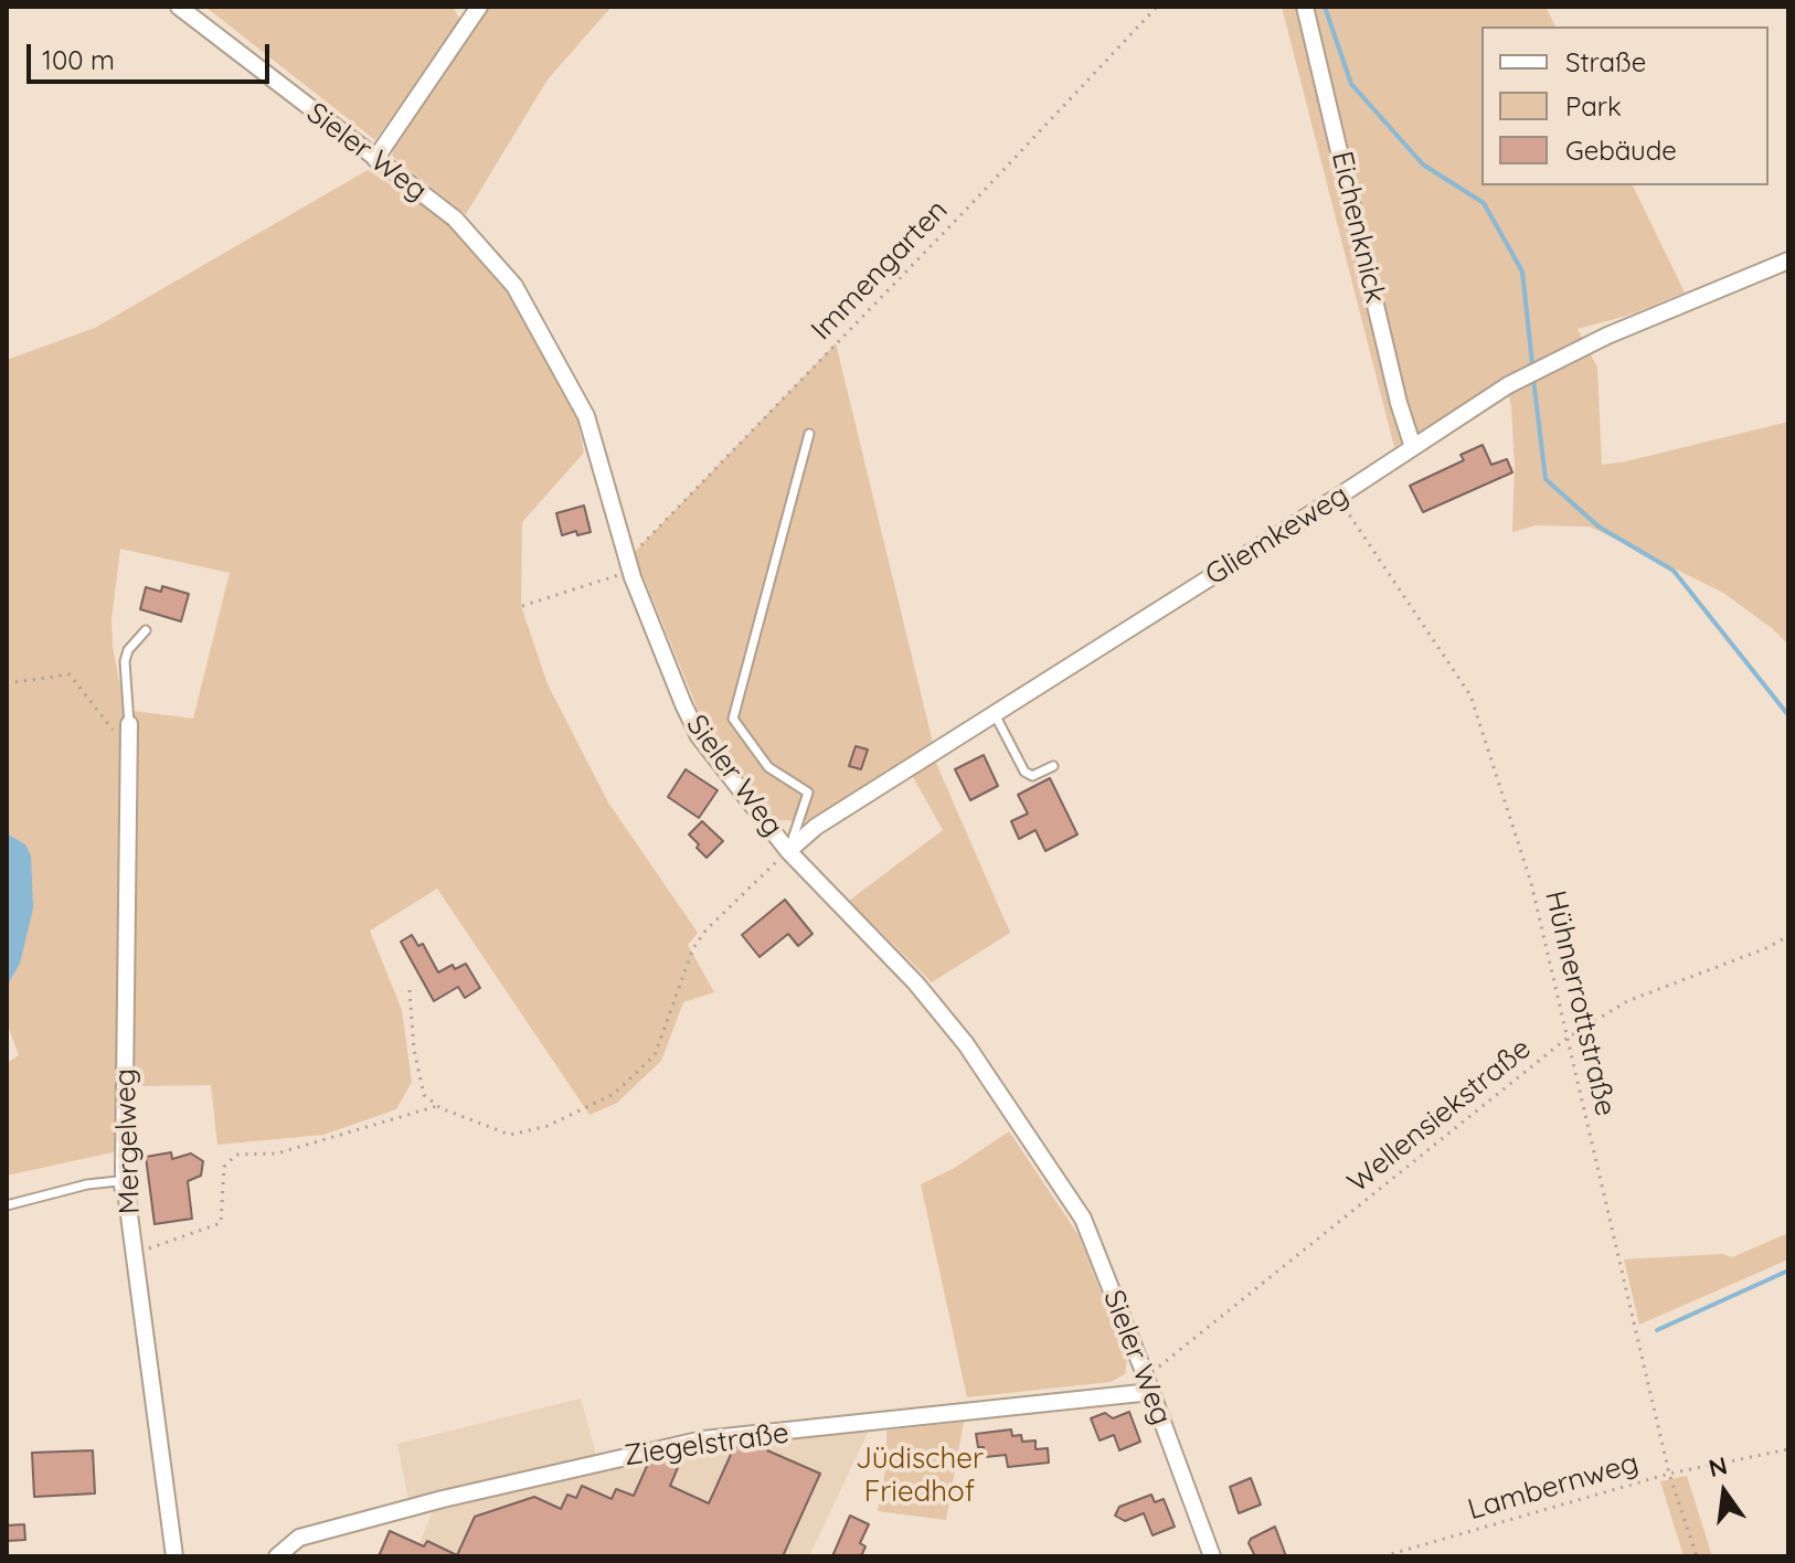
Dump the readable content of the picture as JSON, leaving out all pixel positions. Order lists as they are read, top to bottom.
{
  "streets": {
    "street": [
      "Sieler Weg",
      "Eichenknick",
      "Gliemkeweg",
      "Mergelweg",
      "Ziegelstraße"
    ],
    "path": [
      "Immengarten",
      "Hühnerrottstraße",
      "Wellensiekstraße",
      "Lambernweg"
    ]
  },
  "crossings": [
    ["Sieler Weg", "Immengarten"],
    ["Sieler Weg", "Gliemkeweg"],
    ["Sieler Weg", "Wellensiekstraße"],
    ["Sieler Weg", "Ziegelstraße"],
    ["Eichenknick", "Gliemkeweg"],
    ["Gliemkeweg", "Hühnerrottstraße"],
    ["Hühnerrottstraße", "Wellensiekstraße"],
    ["Hühnerrottstraße", "Lambernweg"]
  ],
  "parks": ["Jüdischer Friedhof"],
  "legend": ["Straße", "Park", "Gebäude"],
  "scale_bar": "100 m",
  "north": "top"
}
